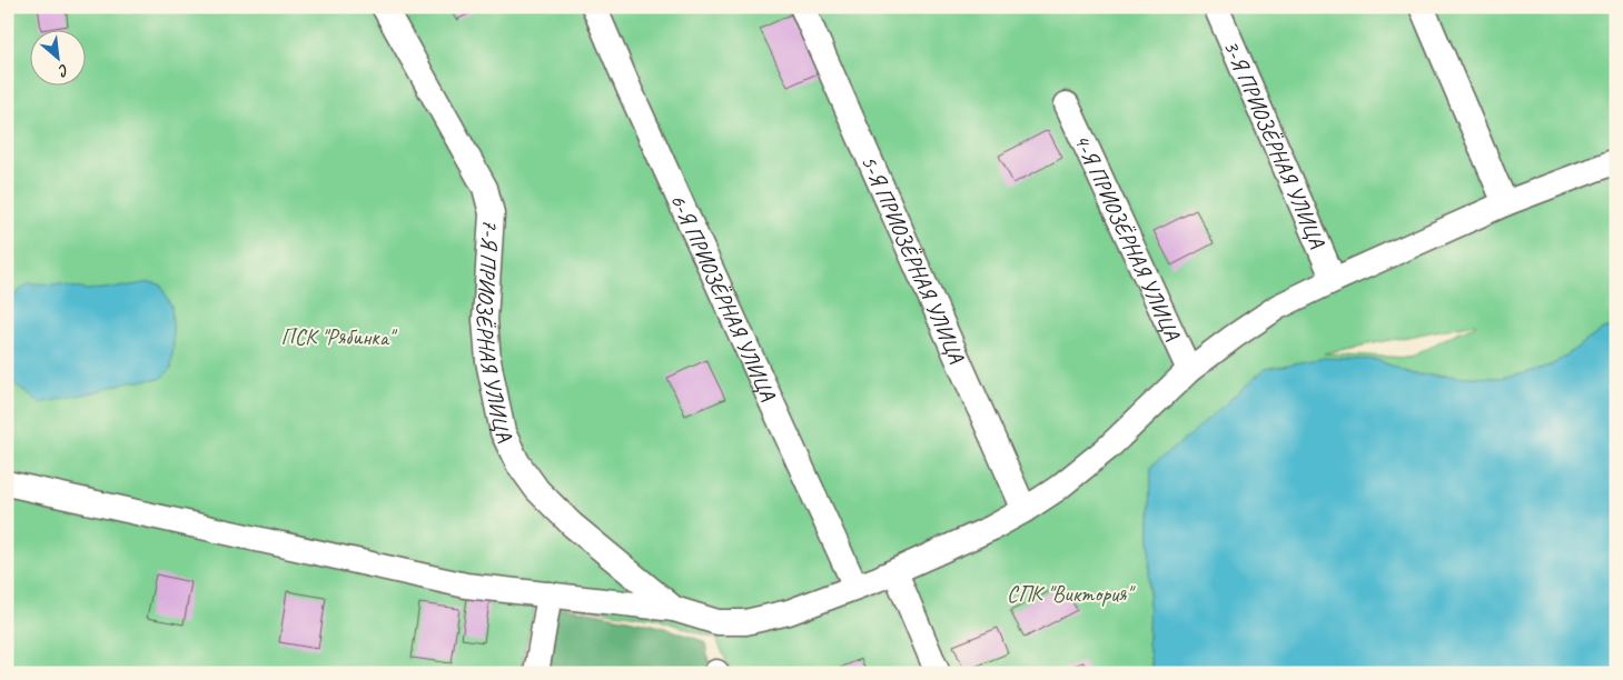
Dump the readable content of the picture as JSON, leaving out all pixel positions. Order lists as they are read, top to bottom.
{
  "streets": {
    "street": [
      "3-Я ПРИОЗЁРНАЯ УЛИЦА",
      "4-Я ПРИОЗЁРНАЯ УЛИЦА",
      "5-Я ПРИОЗЁРНАЯ УЛИЦА",
      "6-Я ПРИОЗЁРНАЯ УЛИЦА",
      "7-Я ПРИОЗЁРНАЯ УЛИЦА"
    ]
  },
  "crossings": [
    ["3-Я ПРИОЗЁРНАЯ УЛИЦА", "7-Я ПРИОЗЁРНАЯ УЛИЦА"],
    ["4-Я ПРИОЗЁРНАЯ УЛИЦА", "7-Я ПРИОЗЁРНАЯ УЛИЦА"],
    ["5-Я ПРИОЗЁРНАЯ УЛИЦА", "7-Я ПРИОЗЁРНАЯ УЛИЦА"],
    ["6-Я ПРИОЗЁРНАЯ УЛИЦА", "7-Я ПРИОЗЁРНАЯ УЛИЦА"]
  ],
  "parks": ["ПСК \"Рябинка\"", "СПК \"Виктория\""],
  "north": "bottom right"
}
